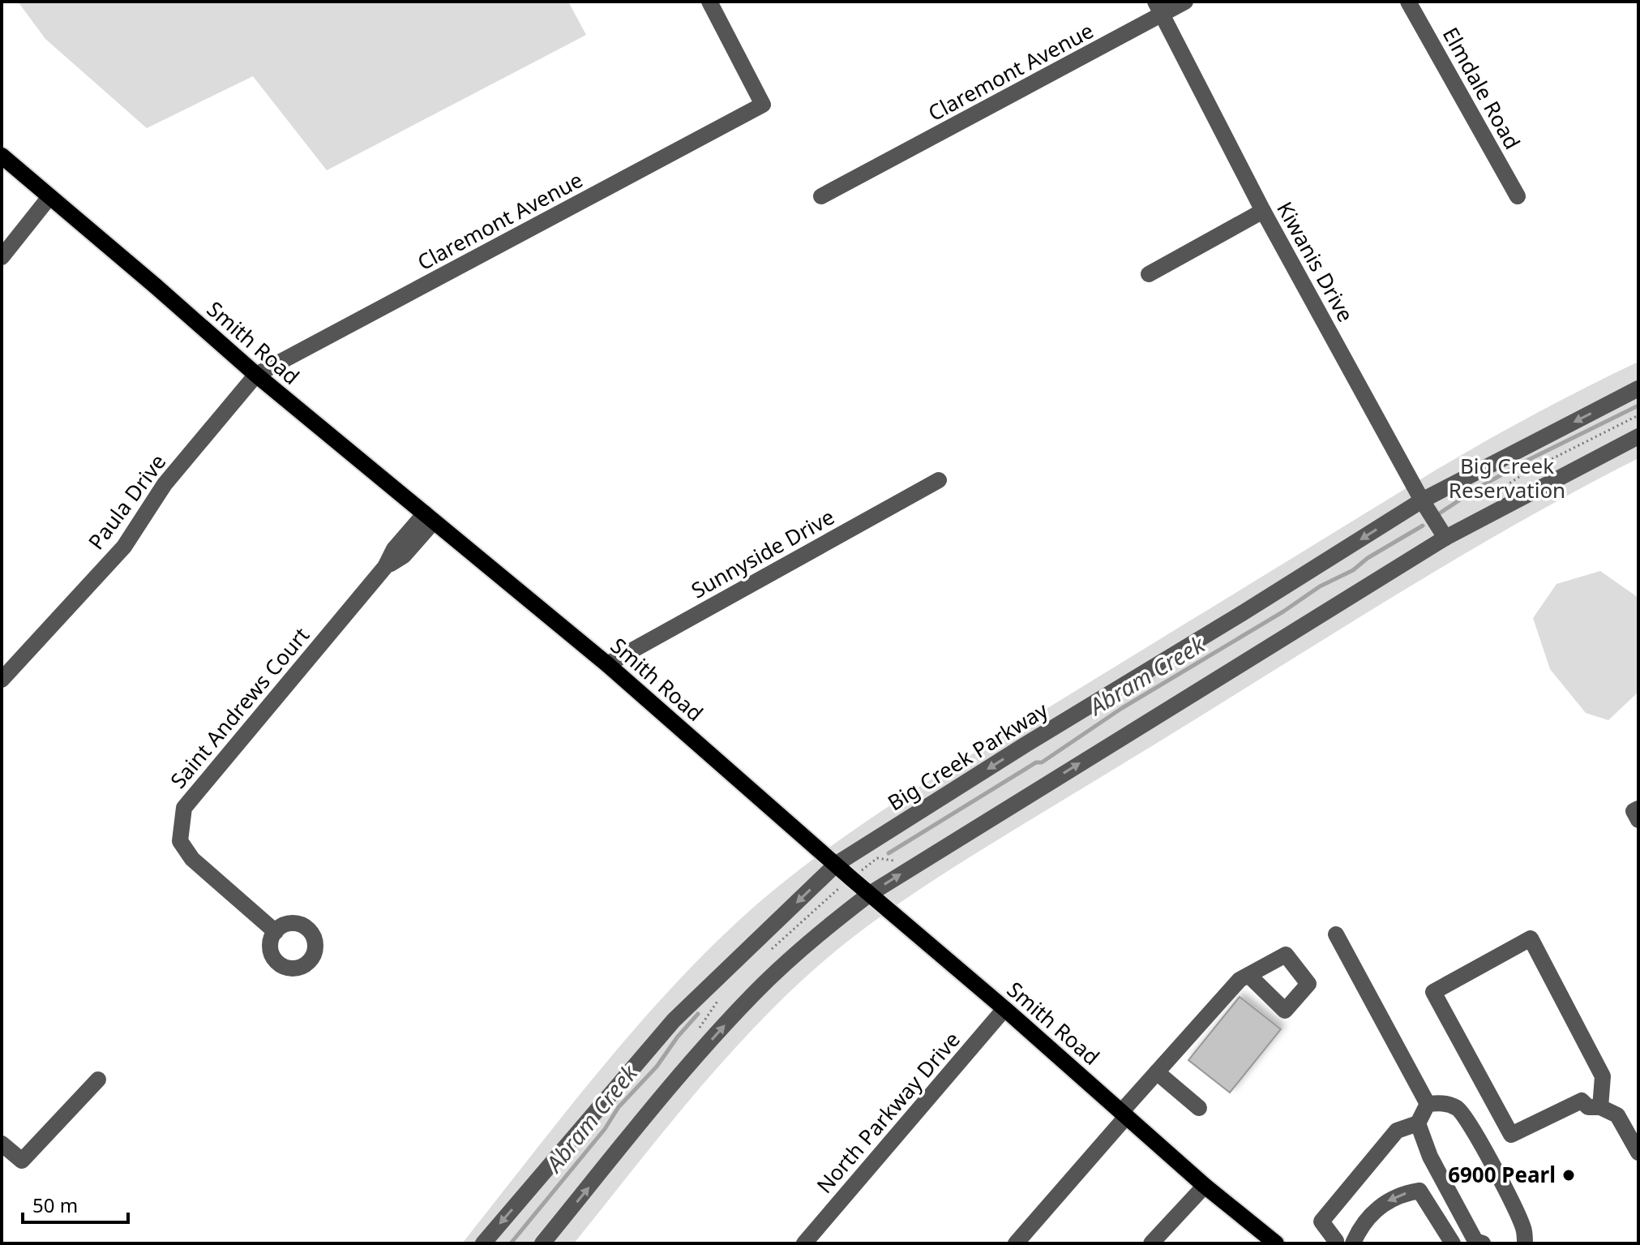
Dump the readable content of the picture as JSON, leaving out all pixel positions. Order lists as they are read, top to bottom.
{
  "streets": {
    "main road": ["Smith Road"],
    "street": [
      "Claremont Avenue",
      "Elmdale Road",
      "Kiwanis Drive",
      "Paula Drive",
      "Sunnyside Drive",
      "Saint Andrews Court",
      "Big Creek Parkway",
      "North Parkway Drive"
    ]
  },
  "crossings": [
    ["Claremont Avenue", "Kiwanis Drive"],
    ["Claremont Avenue", "Smith Road"],
    ["Claremont Avenue", "Paula Drive"],
    ["Kiwanis Drive", "Big Creek Parkway"],
    ["Smith Road", "Paula Drive"],
    ["Smith Road", "Sunnyside Drive"],
    ["Smith Road", "Saint Andrews Court"],
    ["Smith Road", "Big Creek Parkway"],
    ["Smith Road", "North Parkway Drive"]
  ],
  "water": ["Abram Creek"],
  "parks": ["Big Creek Reservation"],
  "places": ["6900 Pearl"],
  "scale_bar": "50 m"
}
